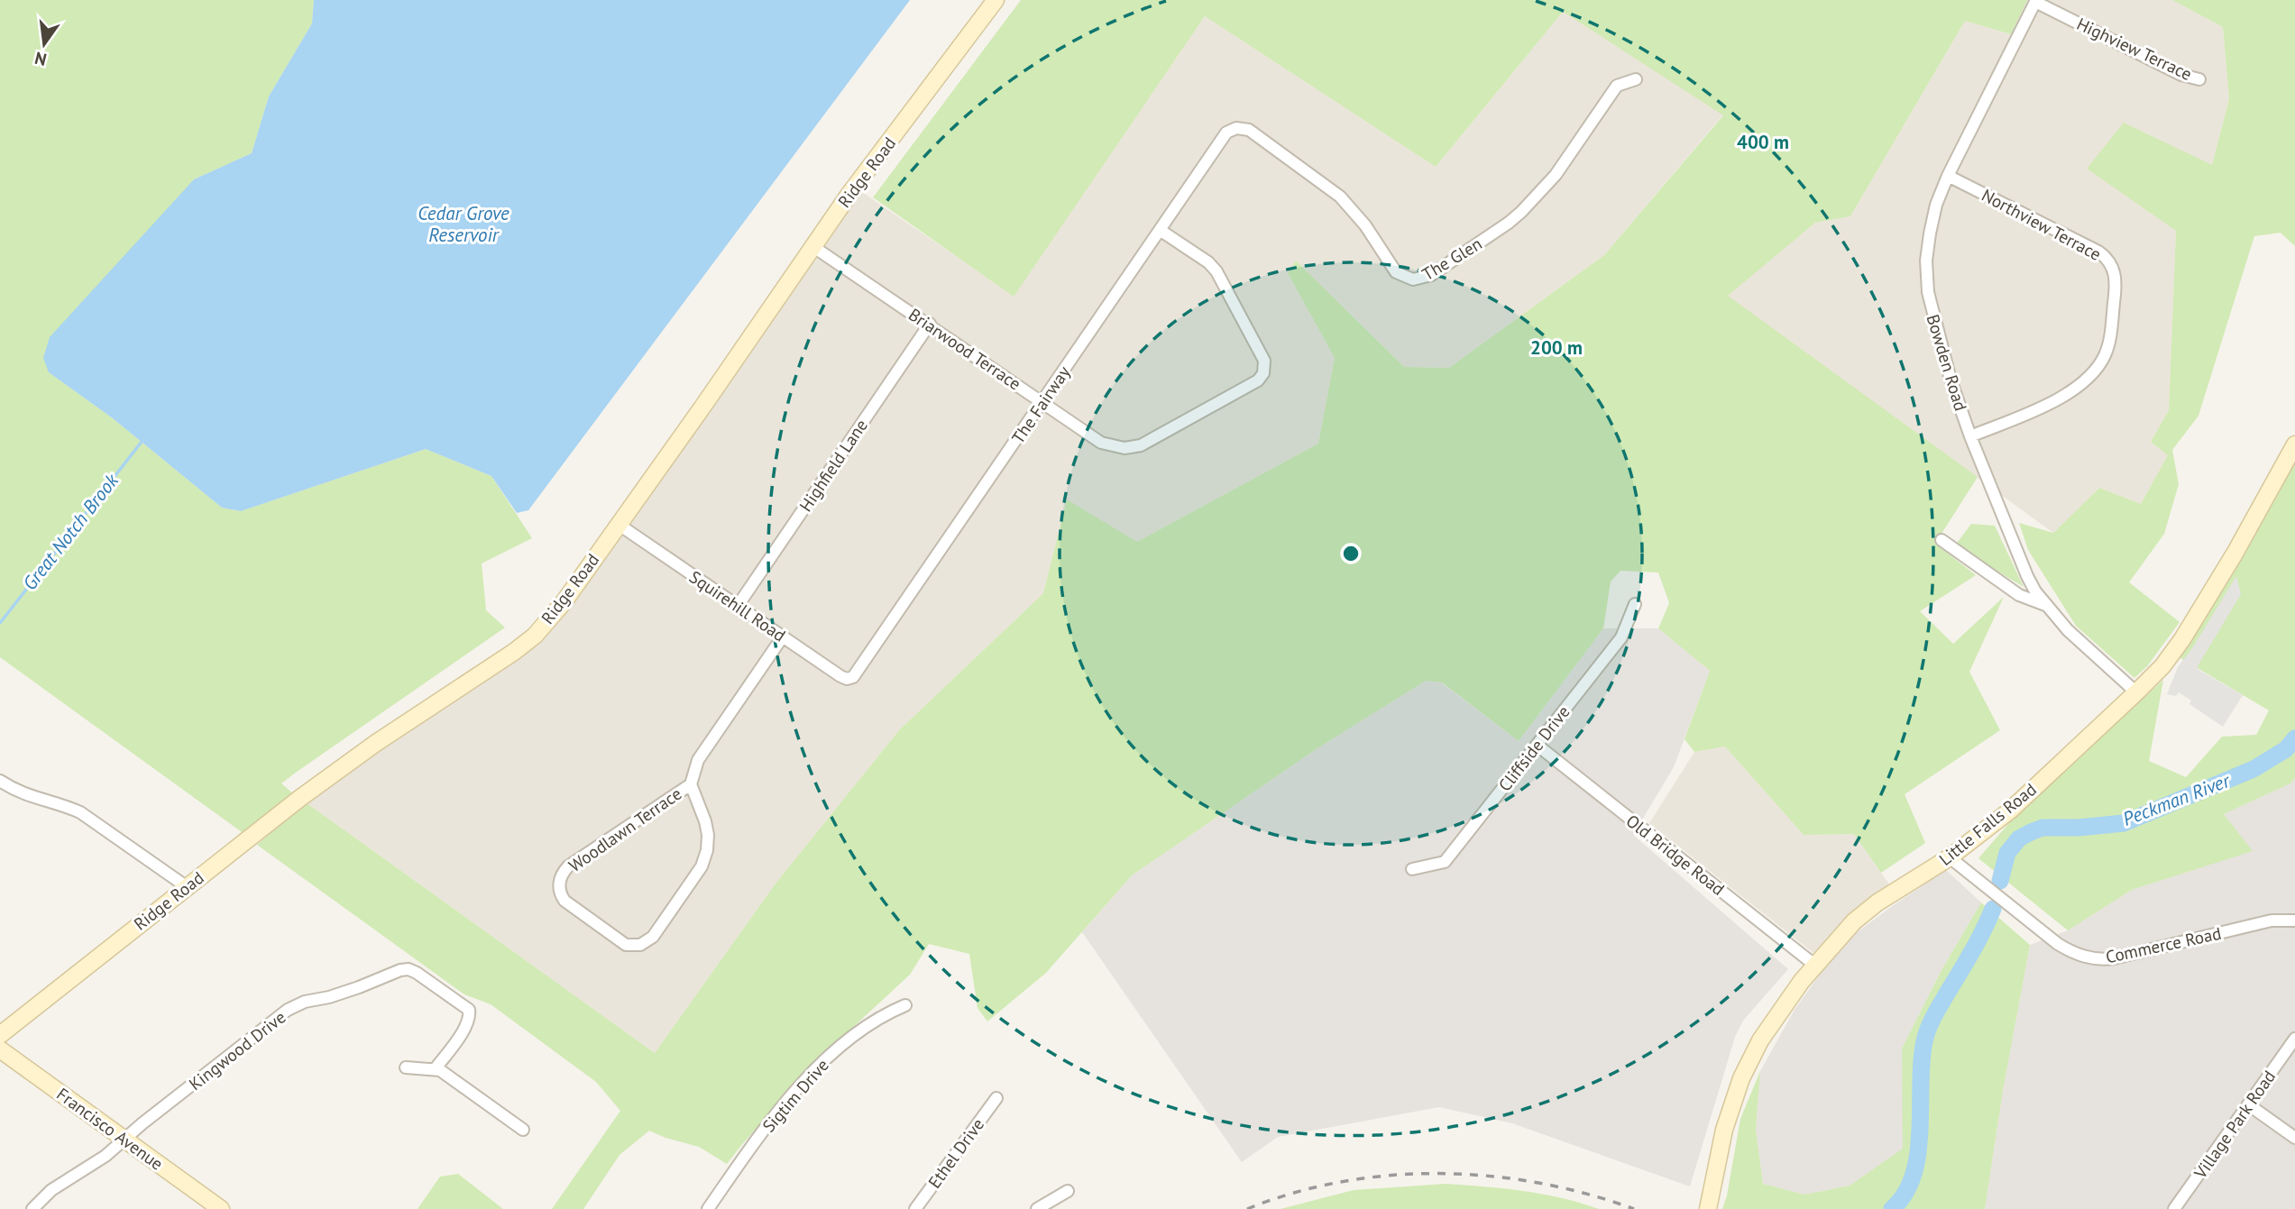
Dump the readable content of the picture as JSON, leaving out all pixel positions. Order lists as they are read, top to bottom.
{
  "streets": {
    "main road": ["Ridge Road", "Little Falls Road", "Francisco Avenue"],
    "street": [
      "Highview Terrace",
      "Northview Terrace",
      "The Glen",
      "Briarwood Terrace",
      "Bowden Road",
      "The Fairway",
      "Highfield Lane",
      "Squirehill Road",
      "Cliffside Drive",
      "Woodlawn Terrace",
      "Old Bridge Road",
      "Commerce Road",
      "Kingwood Drive",
      "Sigtim Drive",
      "Village Park Road",
      "Ethel Drive"
    ]
  },
  "crossings": [
    ["Highview Terrace", "Bowden Road"],
    ["Ridge Road", "Briarwood Terrace"],
    ["Ridge Road", "Squirehill Road"],
    ["Northview Terrace", "Bowden Road"],
    ["The Glen", "The Fairway"],
    ["Briarwood Terrace", "The Fairway"],
    ["Briarwood Terrace", "Highfield Lane"],
    ["Bowden Road", "Little Falls Road"],
    ["The Fairway", "Squirehill Road"],
    ["Highfield Lane", "Squirehill Road"],
    ["Squirehill Road", "Woodlawn Terrace"],
    ["Cliffside Drive", "Old Bridge Road"],
    ["Little Falls Road", "Old Bridge Road"],
    ["Little Falls Road", "Commerce Road"],
    ["Kingwood Drive", "Francisco Avenue"]
  ],
  "water": ["Cedar Grove Reservoir", "Great Notch Brook", "Peckman River"],
  "north": "bottom",
  "rings": ["400 m", "200 m"]
}
